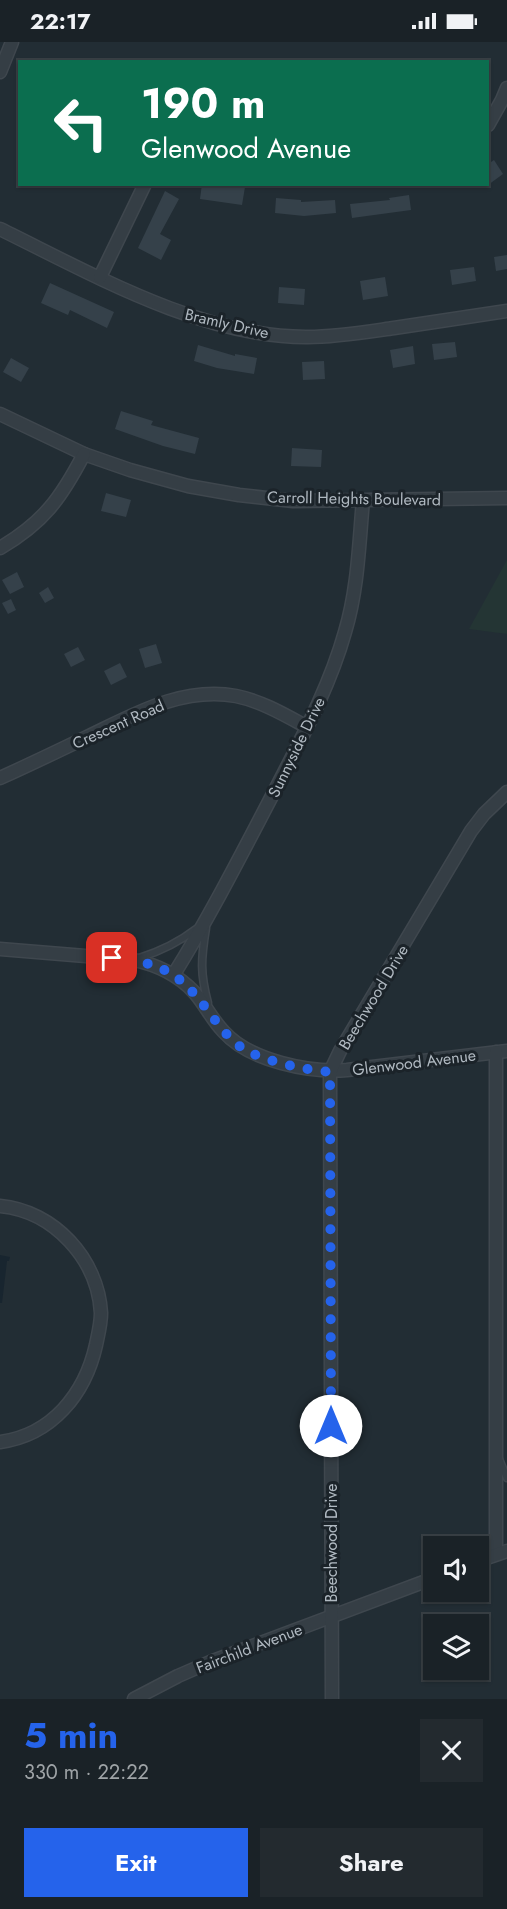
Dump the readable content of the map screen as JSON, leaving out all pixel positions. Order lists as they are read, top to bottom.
{
  "streets": {
    "street": [
      "Bramly Drive",
      "Carroll Heights Boulevard",
      "Crescent Road",
      "Sunnyside Drive",
      "Beechwood Drive",
      "Glenwood Avenue",
      "Fairchild Avenue"
    ]
  },
  "crossings": [
    ["Carroll Heights Boulevard", "Sunnyside Drive"],
    ["Crescent Road", "Sunnyside Drive"],
    ["Sunnyside Drive", "Glenwood Avenue"],
    ["Beechwood Drive", "Glenwood Avenue"],
    ["Beechwood Drive", "Fairchild Avenue"]
  ],
  "page": {
    "status": "22:17",
    "turn": ["190 m", "Glenwood Avenue"],
    "heading": ["5 min", "330 m · 22:22"],
    "buttons": ["Exit", "Share"]
  }
}
